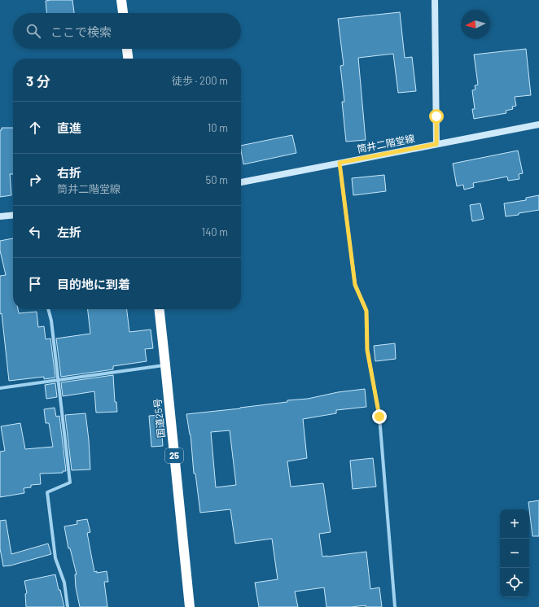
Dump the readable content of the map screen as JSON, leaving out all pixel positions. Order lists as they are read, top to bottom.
{
  "streets": {
    "highway": ["国道25号", "25"],
    "main road": ["筒井二階堂線"]
  },
  "north": "left",
  "page": {
    "search": "ここで検索",
    "heading": ["3 分", "徒歩 · 200 m"],
    "list": [
      ["直進", "10 m"],
      ["右折", "筒井二階堂線", "50 m"],
      ["左折", "140 m"],
      "目的地に到着"
    ],
    "map_buttons": ["+", "−"]
  }
}
